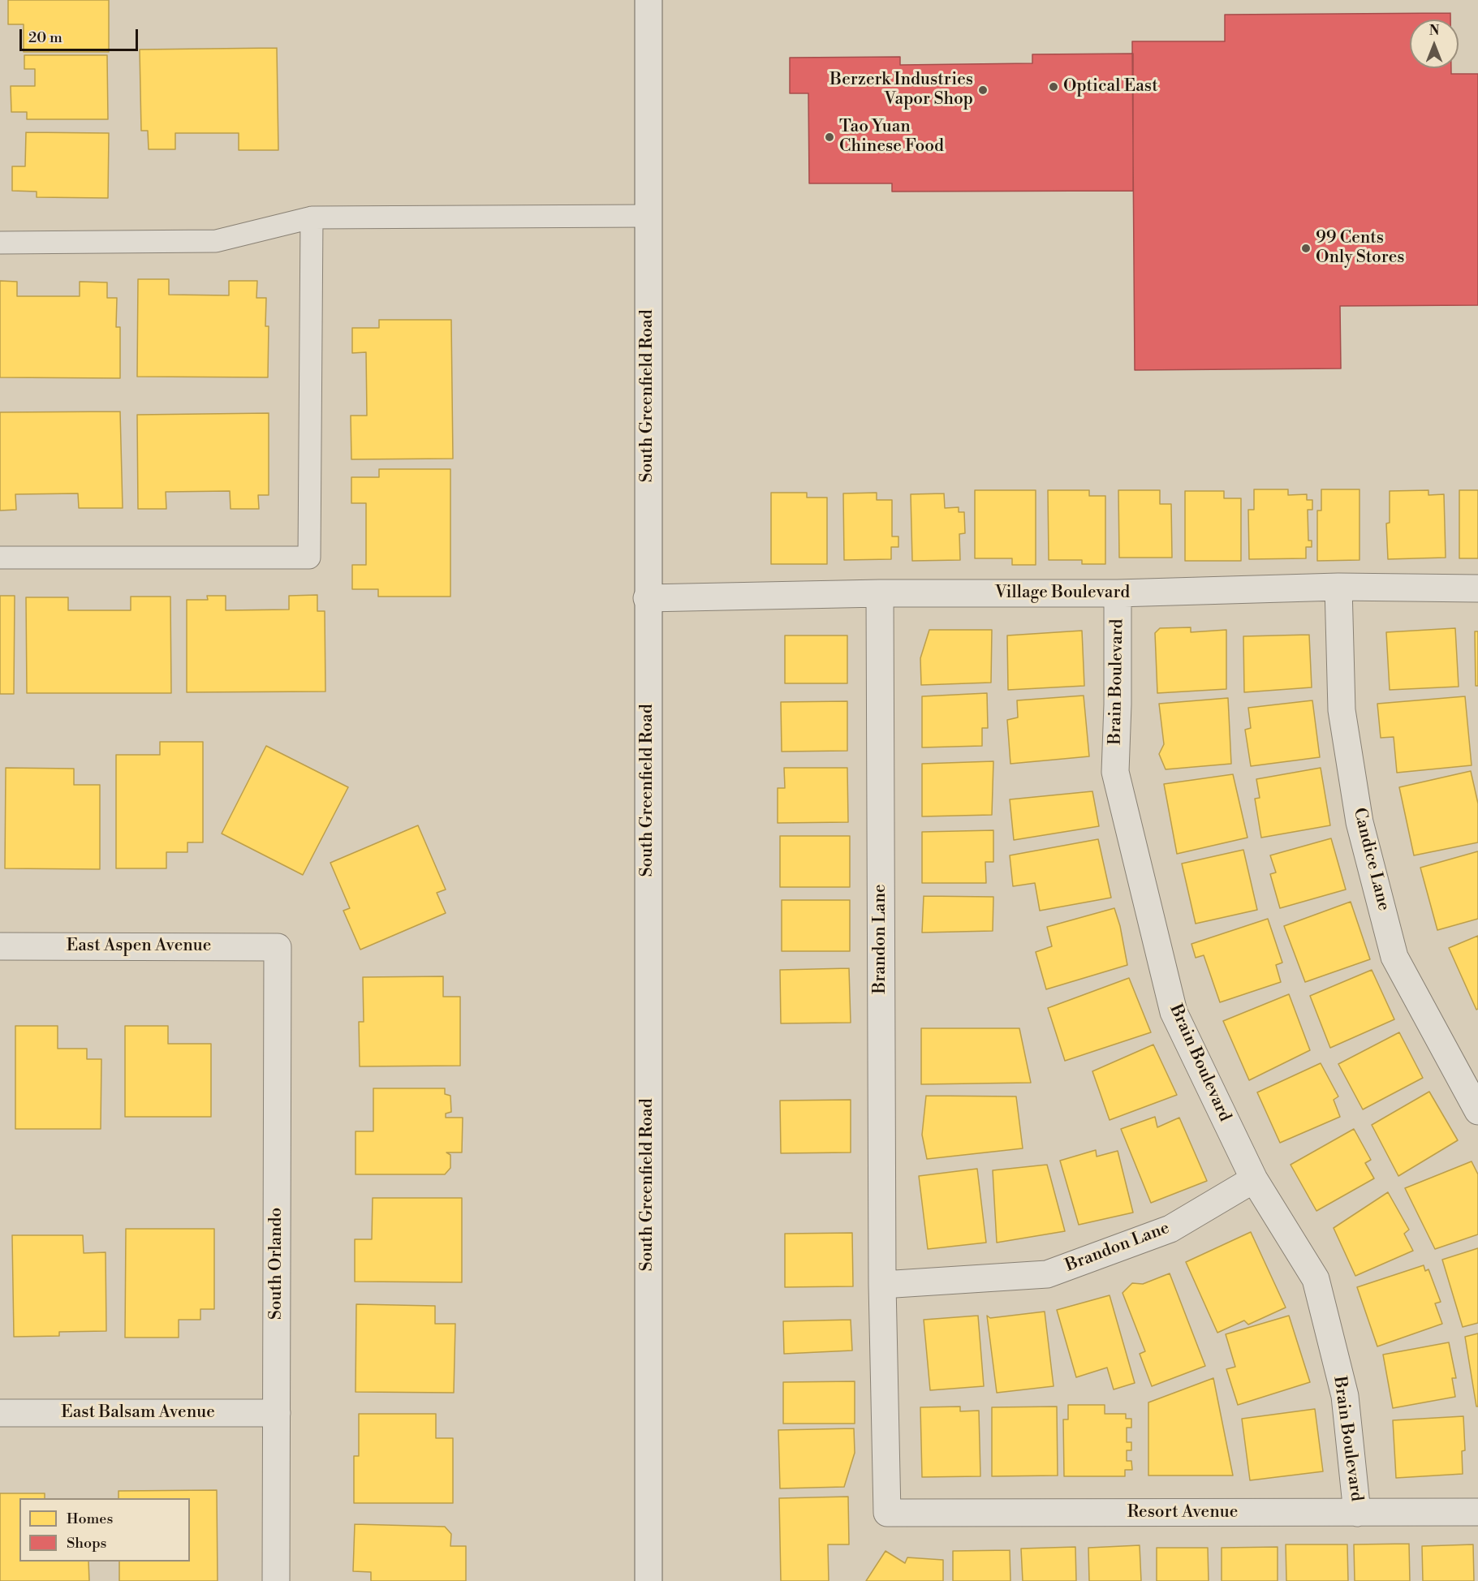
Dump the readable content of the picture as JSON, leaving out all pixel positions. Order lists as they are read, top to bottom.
{
  "streets": {
    "street": [
      "South Greenfield Road",
      "Village Boulevard",
      "Brain Boulevard",
      "Candice Lane",
      "Brandon Lane",
      "East Aspen Avenue",
      "South Orlando",
      "East Balsam Avenue",
      "Resort Avenue"
    ]
  },
  "crossings": [
    ["South Greenfield Road", "Village Boulevard"],
    ["Village Boulevard", "Brain Boulevard"],
    ["Village Boulevard", "Candice Lane"],
    ["Village Boulevard", "Brandon Lane"],
    ["Brain Boulevard", "Brandon Lane"],
    ["Brain Boulevard", "Resort Avenue"],
    ["Brandon Lane", "Resort Avenue"],
    ["East Aspen Avenue", "South Orlando"],
    ["South Orlando", "East Balsam Avenue"]
  ],
  "places": [
    "Optical East",
    "Berzerk Industries Vapor Shop",
    "Tao Yuan Chinese Food",
    "99 Cents Only Stores"
  ],
  "legend": ["Homes", "Shops"],
  "scale_bar": "20 m",
  "north": "top"
}
